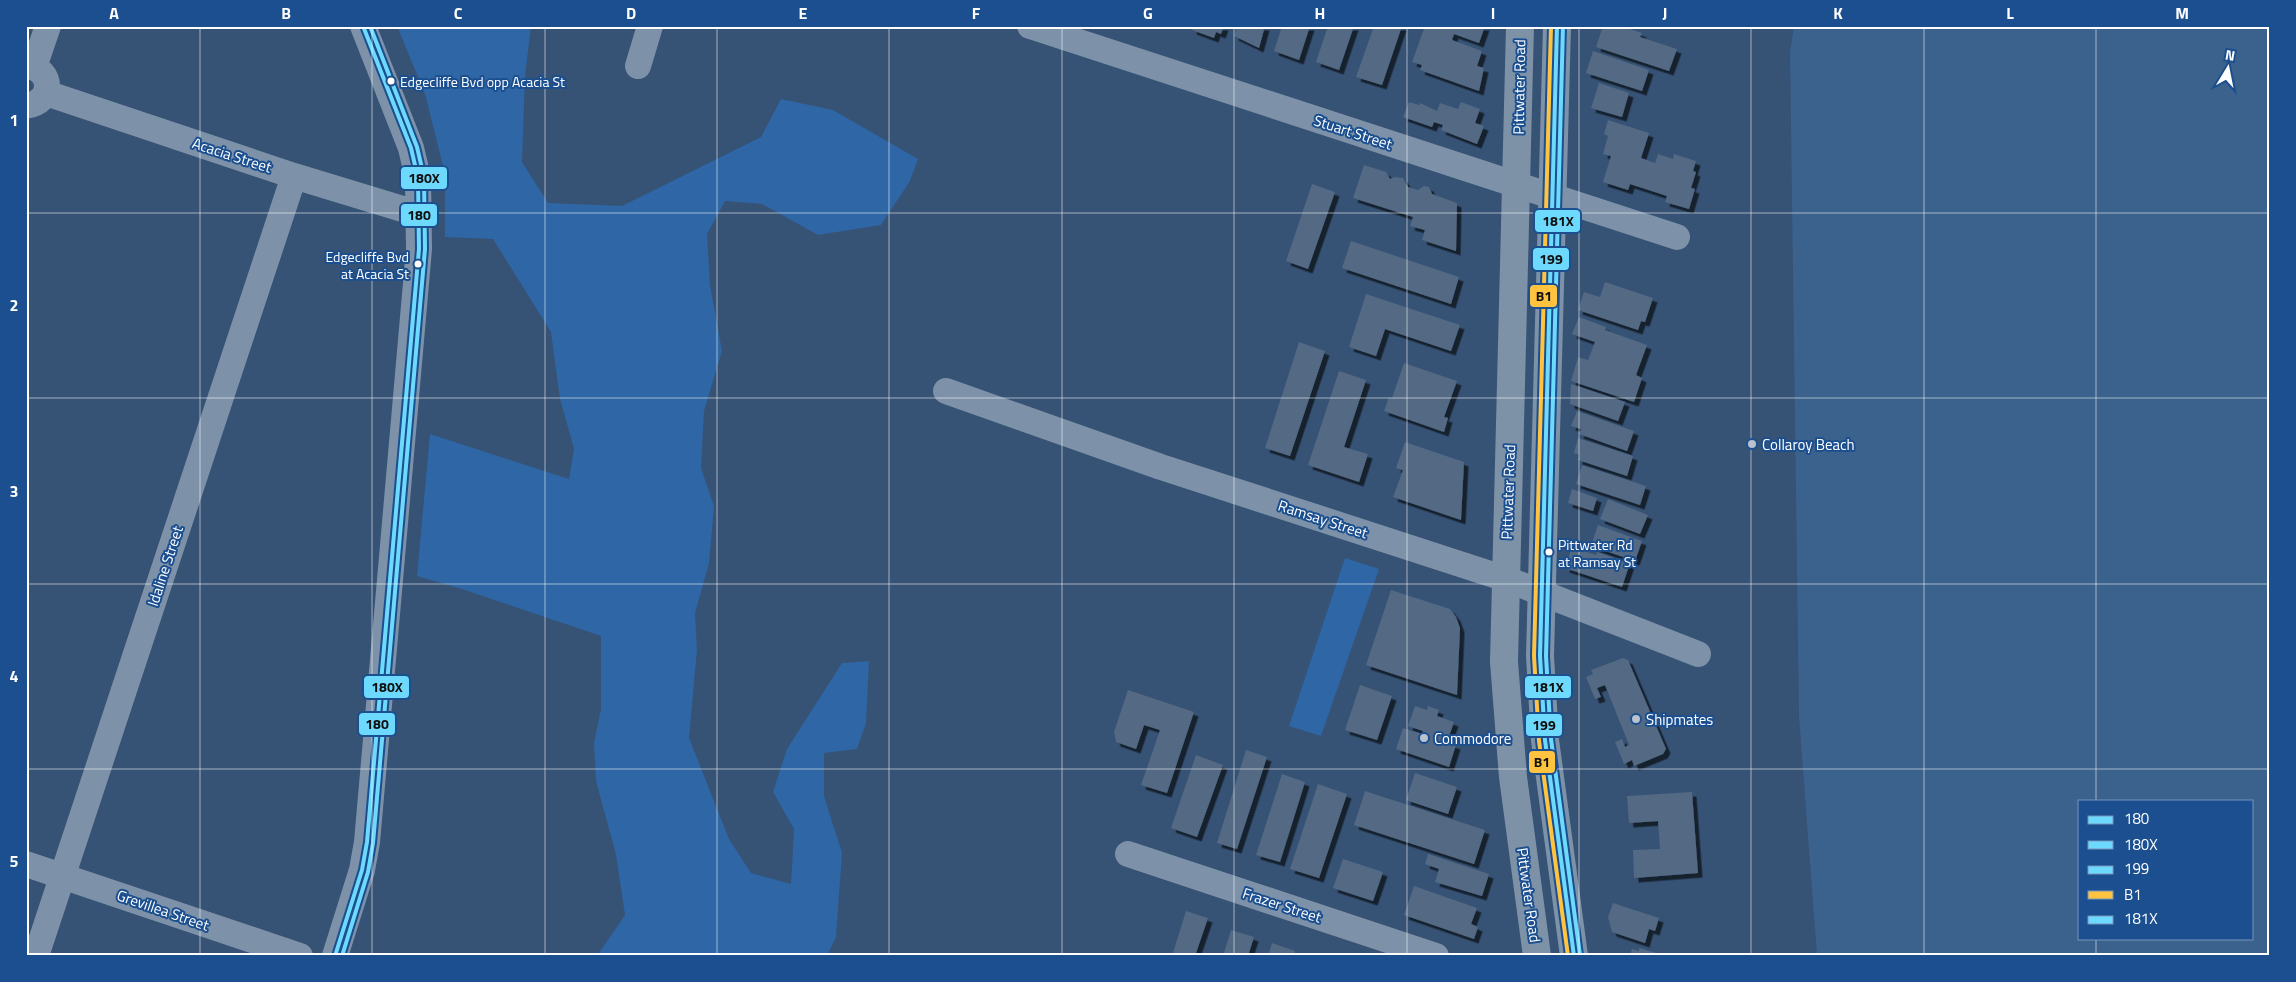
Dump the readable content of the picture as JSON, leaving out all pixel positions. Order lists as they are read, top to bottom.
{
  "streets": {
    "highway": ["Pittwater Road"],
    "street": [
      "Stuart Street",
      "Acacia Street",
      "Ramsay Street",
      "Idaline Street",
      "Frazer Street",
      "Grevillea Street"
    ]
  },
  "crossings": [
    ["Pittwater Road", "Stuart Street"],
    ["Pittwater Road", "Ramsay Street"],
    ["Acacia Street", "Idaline Street"],
    ["Idaline Street", "Grevillea Street"]
  ],
  "places": [
    "Edgecliffe Bvd opp Acacia St",
    "Edgecliffe Bvd at Acacia St",
    "Collaroy Beach",
    "Pittwater Rd at Ramsay St",
    "Shipmates",
    "Commodore"
  ],
  "lines": [
    "transit line 180",
    "transit line 180X",
    "transit line 199",
    "transit line B1",
    "transit line 181X"
  ],
  "legend": [
    "180",
    "180X",
    "199",
    "B1",
    "181X"
  ],
  "north": "top",
  "grid": {
    "columns": [
      "A",
      "B",
      "C",
      "D",
      "E",
      "F",
      "G",
      "H",
      "I",
      "J",
      "K",
      "L",
      "M"
    ],
    "rows": [
      "1",
      "2",
      "3",
      "4",
      "5"
    ]
  }
}
